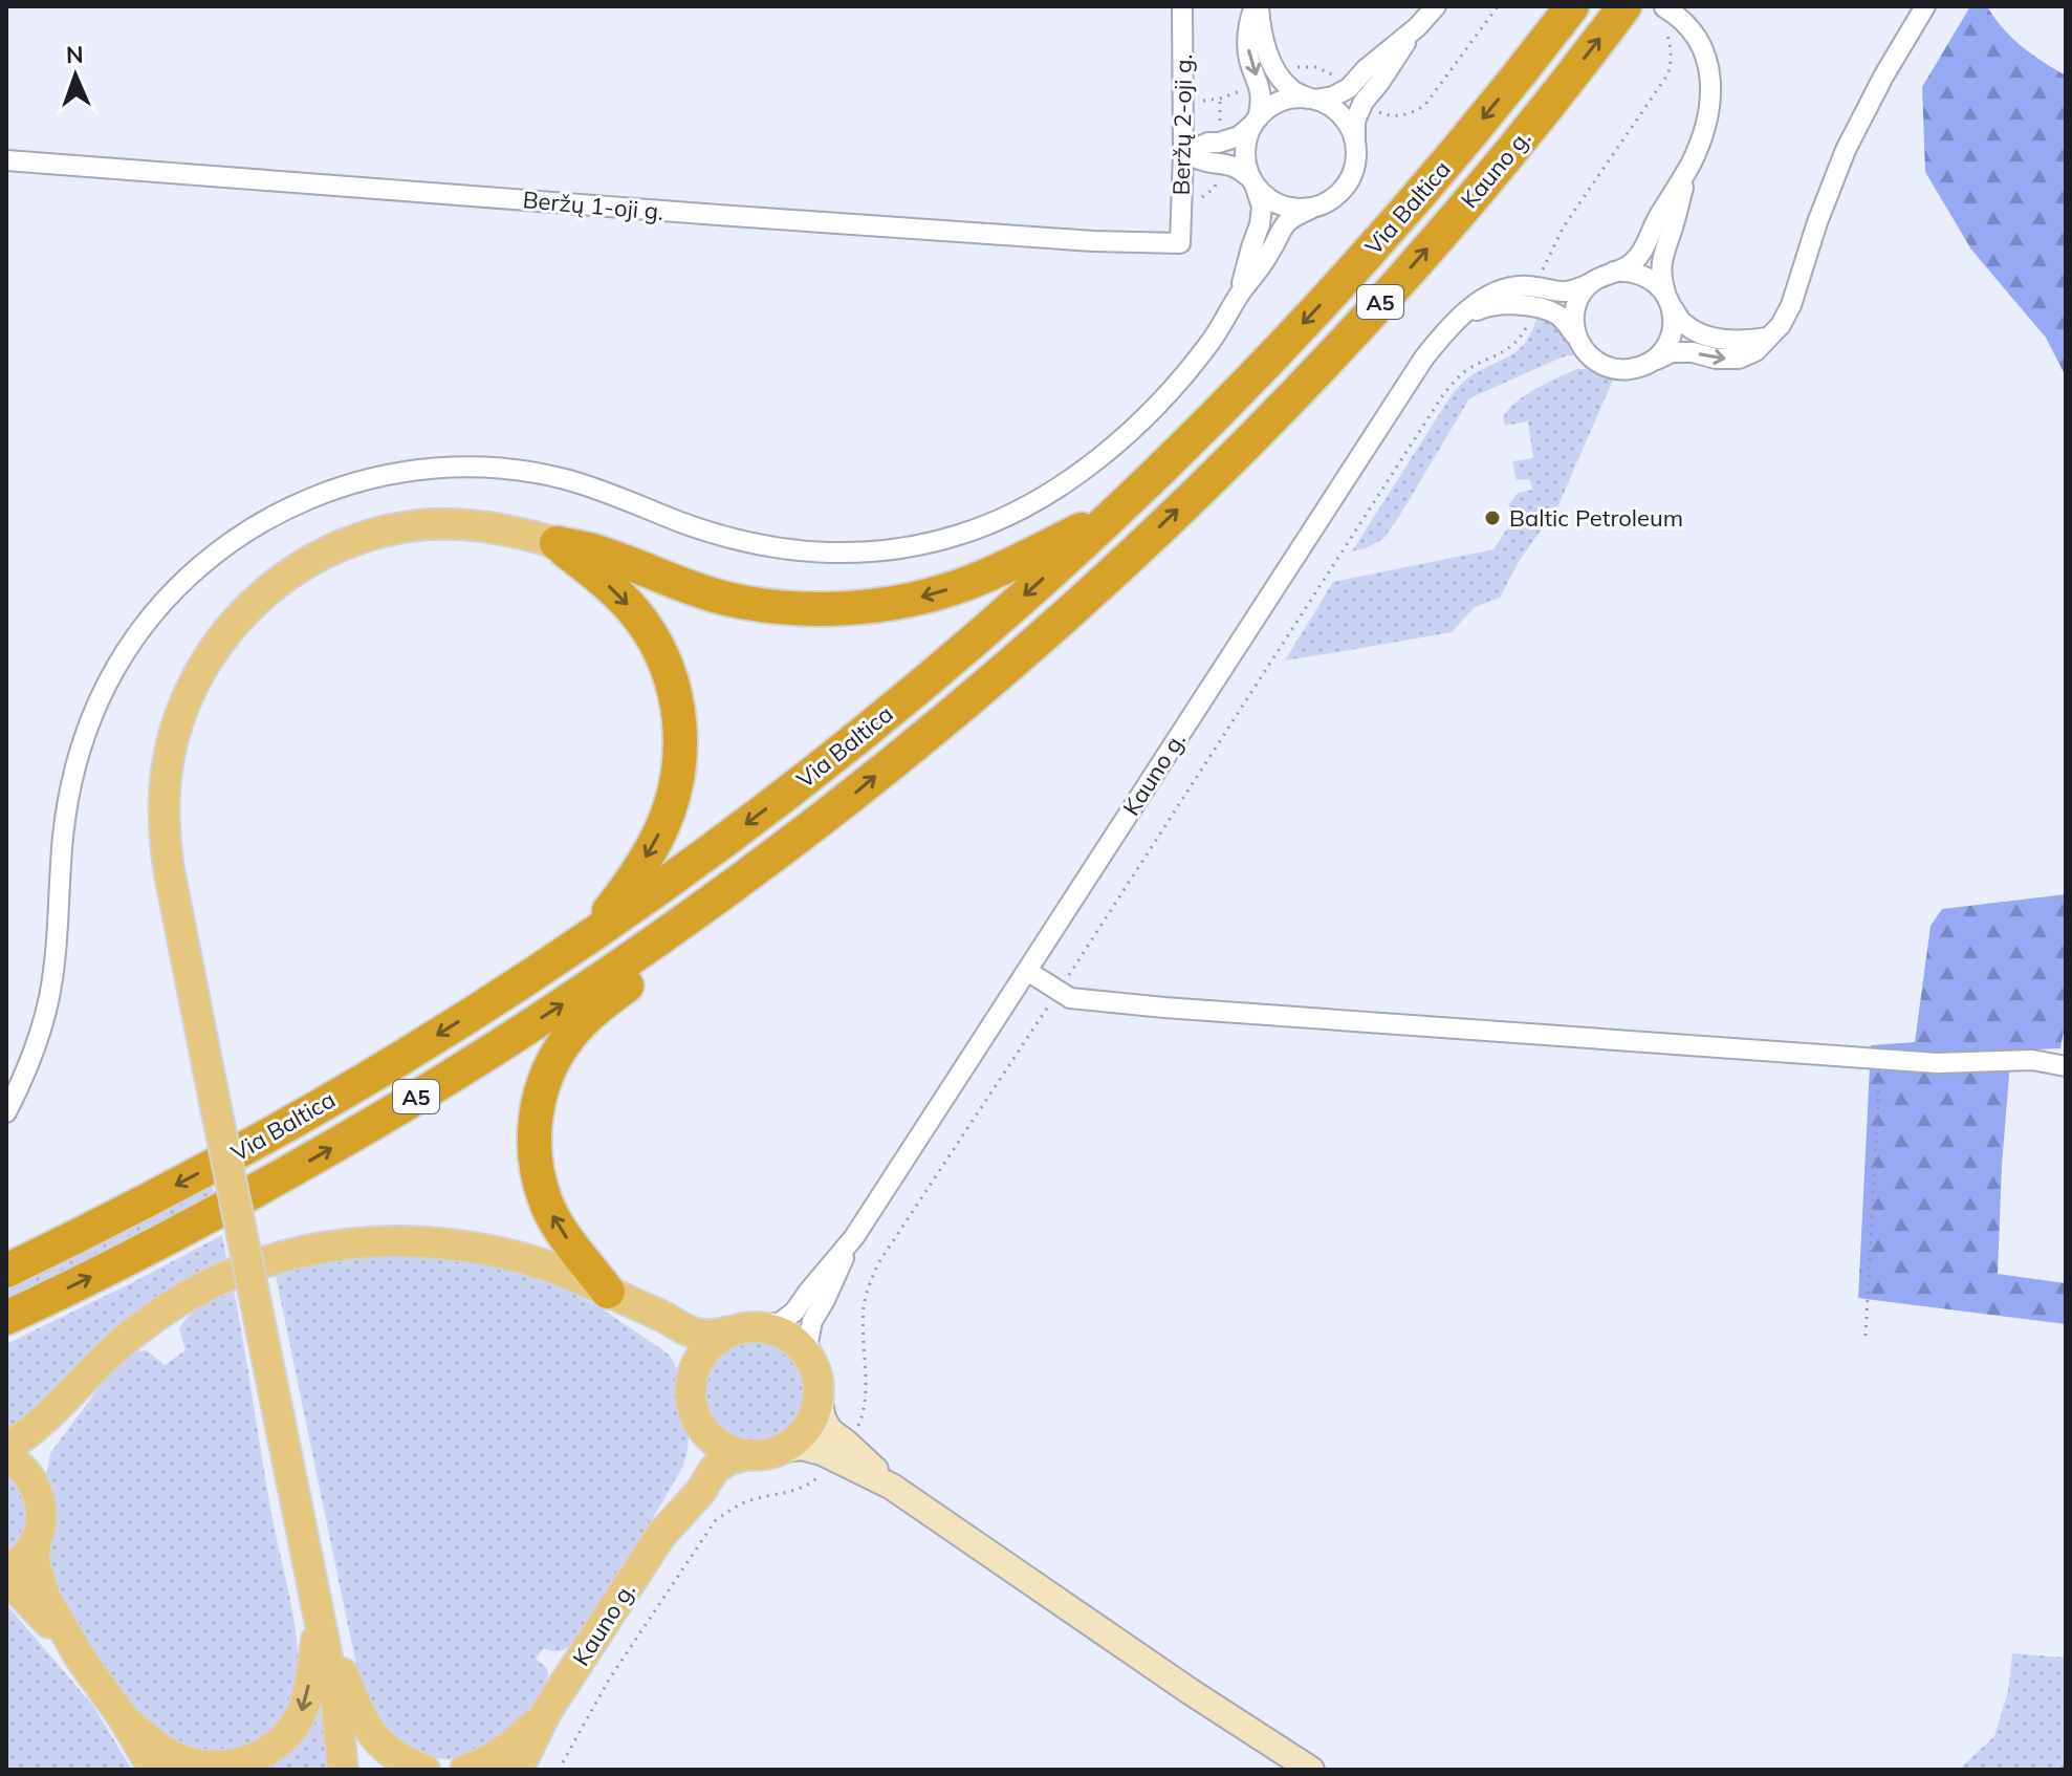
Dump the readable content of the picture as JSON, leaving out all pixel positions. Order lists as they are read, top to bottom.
{
  "streets": {
    "highway": ["Kauno g.", "Via Baltica", "A5"],
    "street": ["Beržų 2-oji g.", "Beržų 1-oji g."]
  },
  "crossings": [
    ["Beržų 2-oji g.", "Beržų 1-oji g."],
    ["Kauno g.", "Via Baltica"]
  ],
  "places": ["Baltic Petroleum"],
  "north": "top"
}
